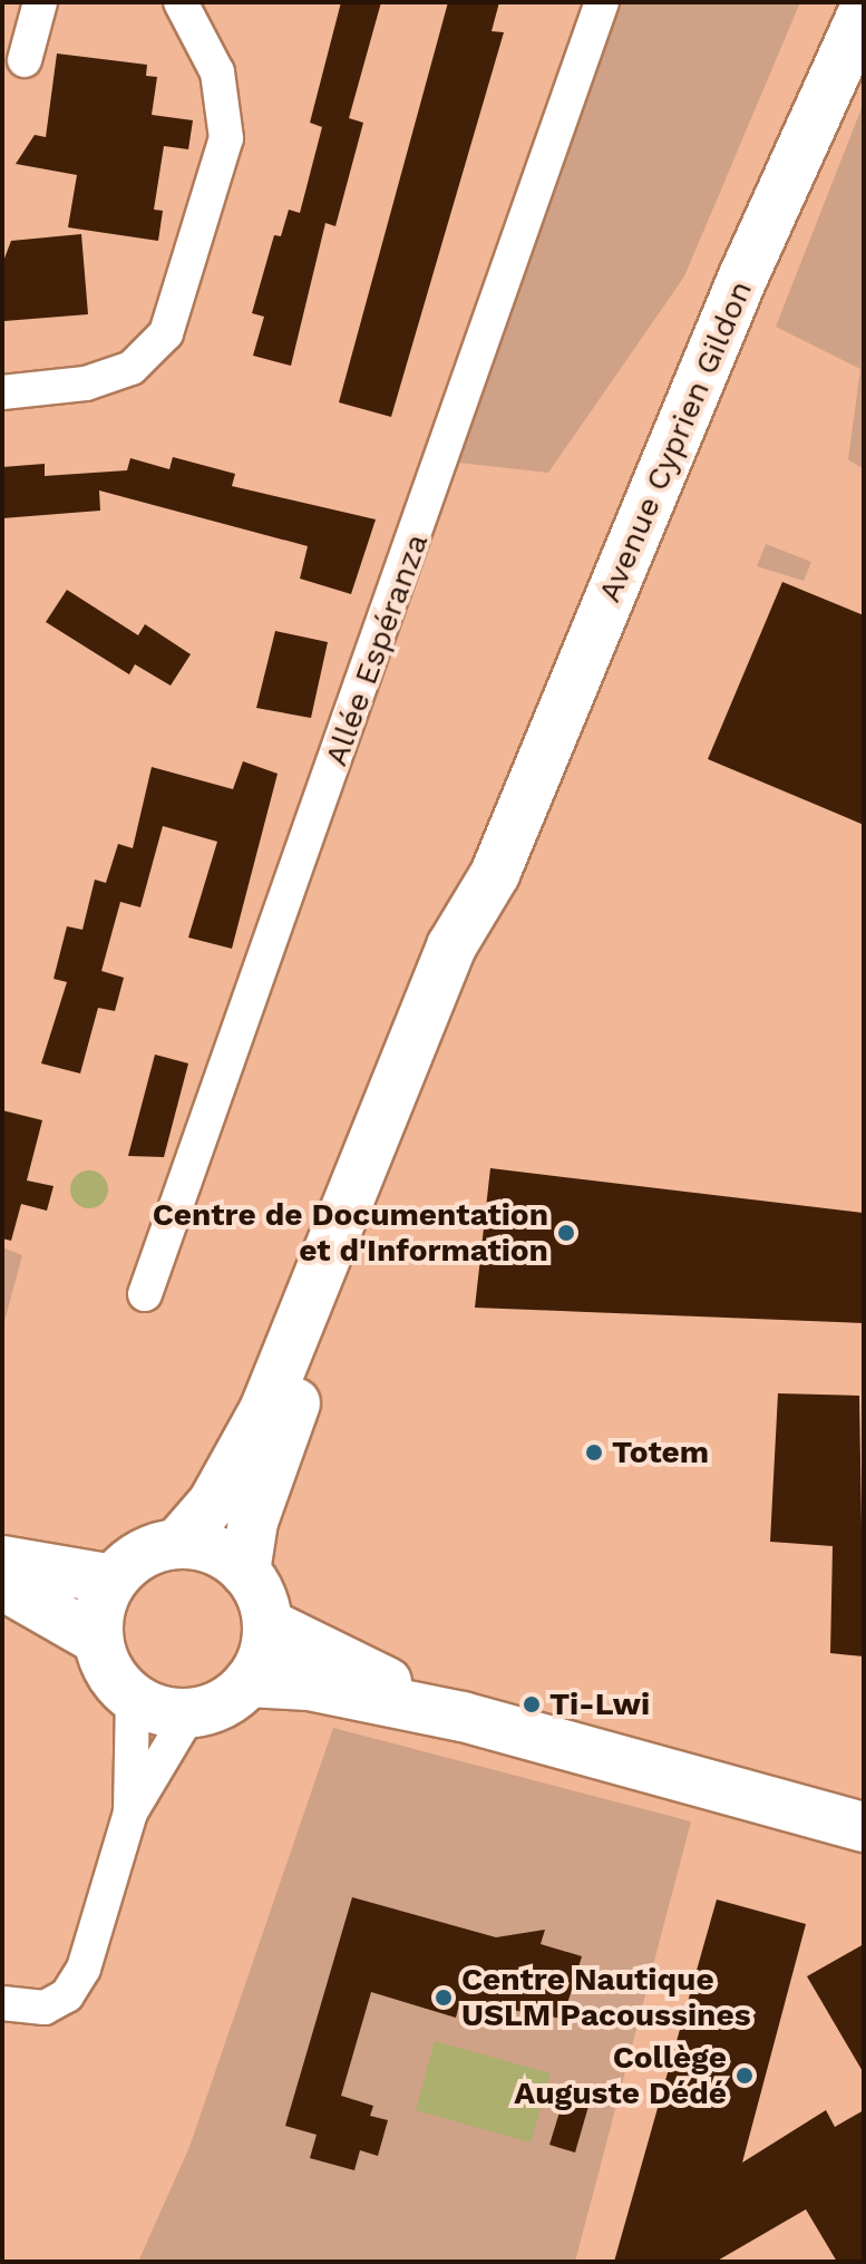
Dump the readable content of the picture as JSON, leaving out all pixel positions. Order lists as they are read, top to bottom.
{
  "streets": {
    "street": ["Avenue Cyprien Gildon", "Allée Espéranza"]
  },
  "places": [
    "Centre de Documentation et d'Information",
    "Totem",
    "Ti-Lwi",
    "Centre Nautique USLM Pacoussines",
    "Collège Auguste Dédé"
  ]
}
